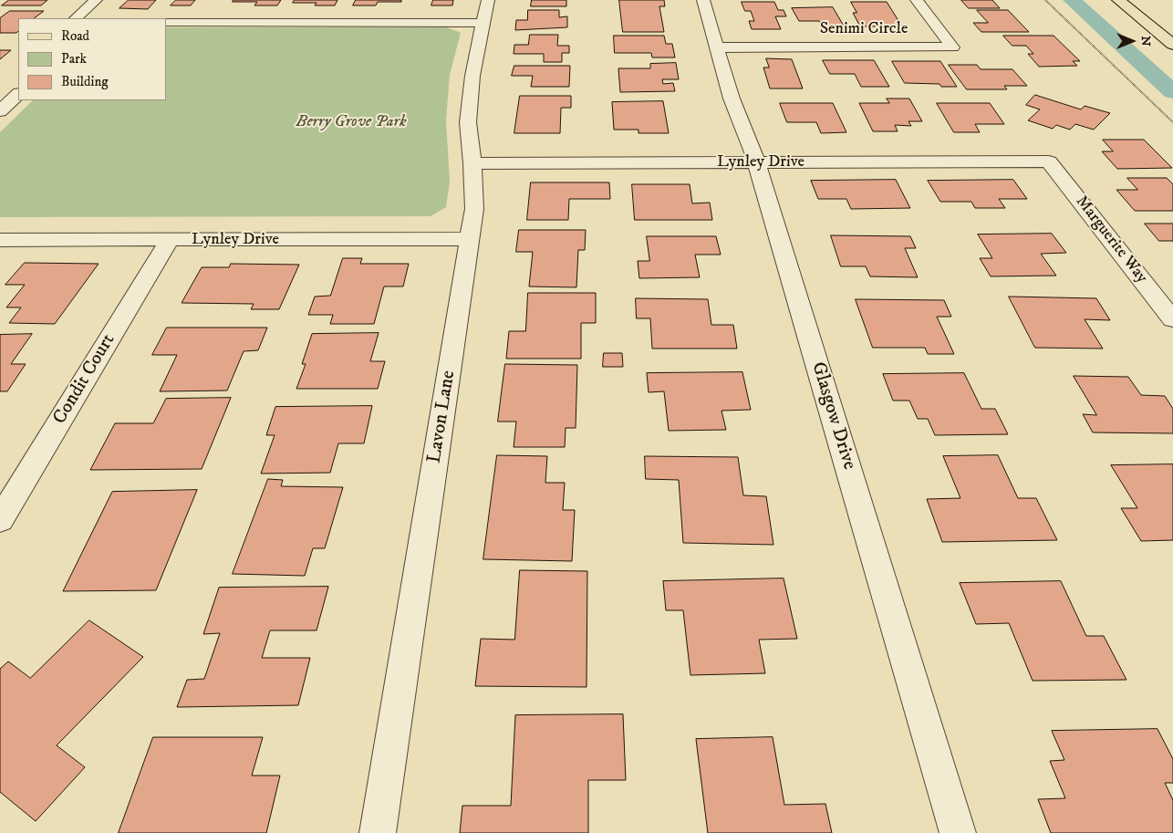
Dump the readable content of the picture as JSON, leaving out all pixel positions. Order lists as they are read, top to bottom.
{
  "streets": {
    "street": [
      "Senimi Circle",
      "Lynley Drive",
      "Marguerite Way",
      "Condit Court",
      "Glasgow Drive",
      "Lavon Lane"
    ]
  },
  "crossings": [
    ["Senimi Circle", "Glasgow Drive"],
    ["Lynley Drive", "Marguerite Way"],
    ["Lynley Drive", "Condit Court"],
    ["Lynley Drive", "Glasgow Drive"],
    ["Lynley Drive", "Lavon Lane"]
  ],
  "parks": ["Berry Grove Park"],
  "legend": ["Road", "Park", "Building"],
  "north": "right"
}
